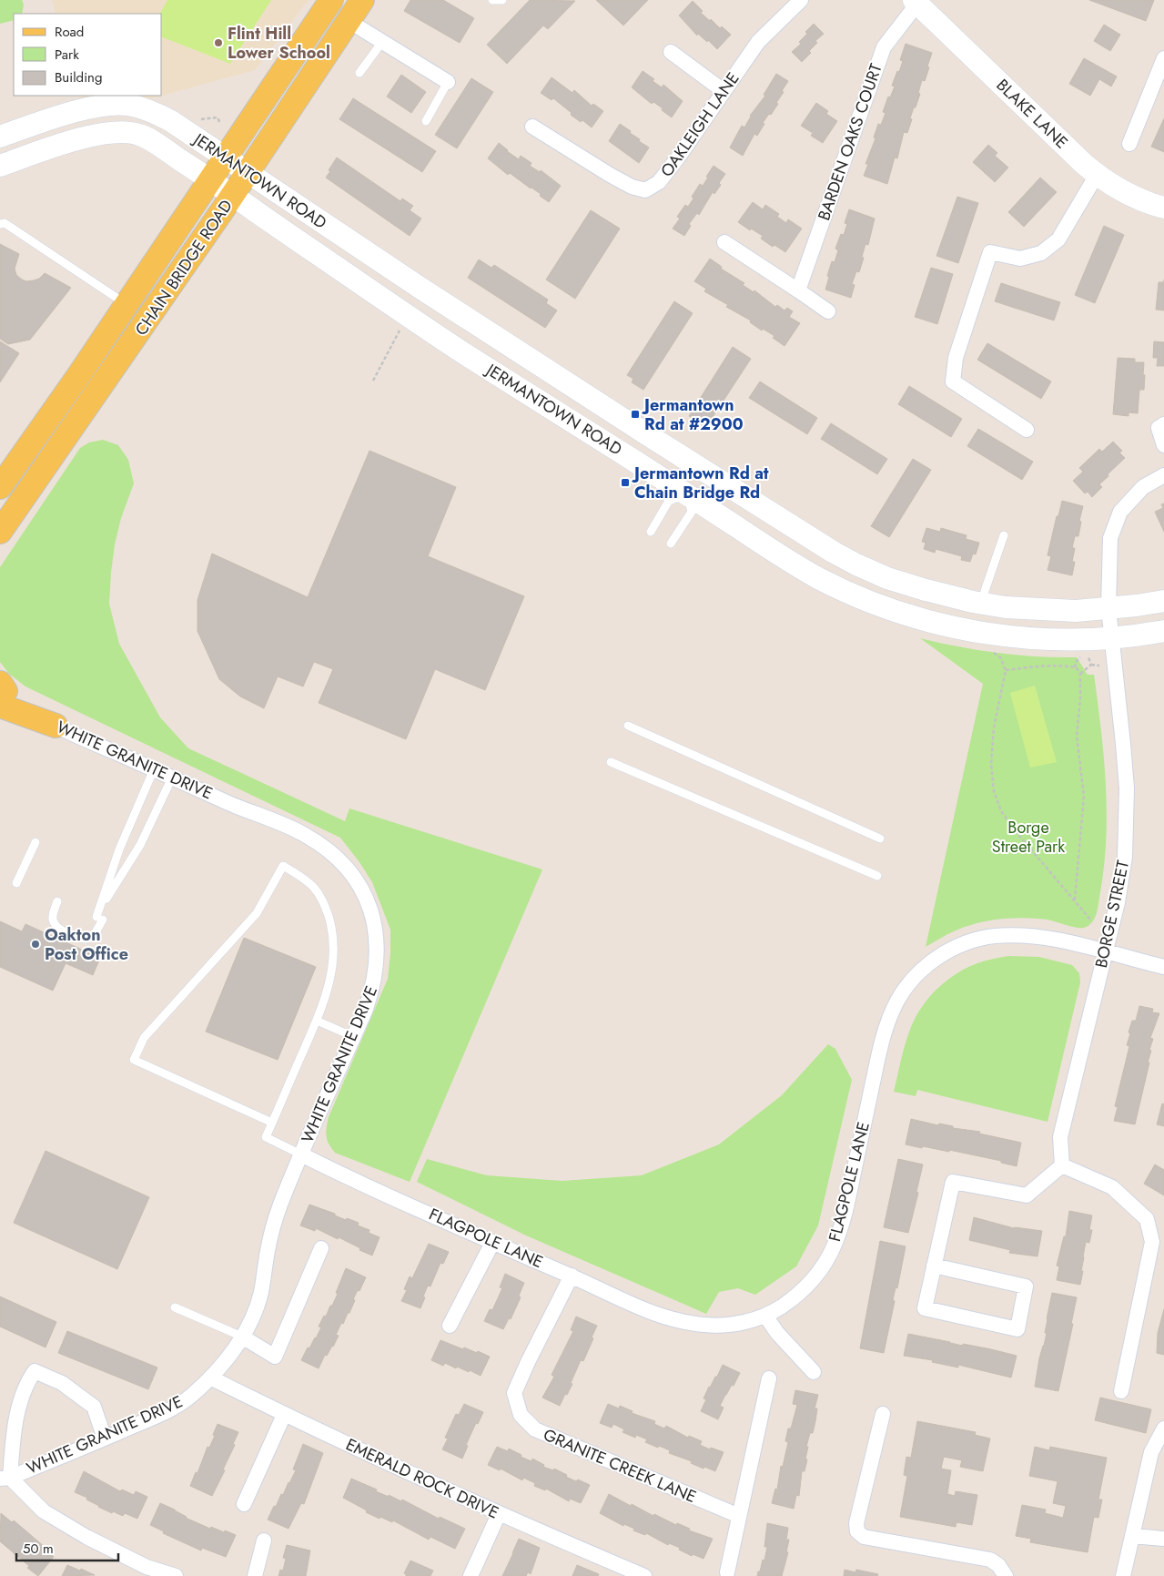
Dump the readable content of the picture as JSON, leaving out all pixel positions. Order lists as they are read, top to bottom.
{
  "streets": {
    "main road": ["BLAKE LANE", "JERMANTOWN ROAD", "CHAIN BRIDGE ROAD"],
    "street": [
      "OAKLEIGH LANE",
      "BARDEN OAKS COURT",
      "WHITE GRANITE DRIVE",
      "BORGE STREET",
      "FLAGPOLE LANE",
      "GRANITE CREEK LANE",
      "EMERALD ROCK DRIVE"
    ]
  },
  "crossings": [
    ["BLAKE LANE", "BARDEN OAKS COURT"],
    ["JERMANTOWN ROAD", "CHAIN BRIDGE ROAD"],
    ["JERMANTOWN ROAD", "BORGE STREET"],
    ["WHITE GRANITE DRIVE", "FLAGPOLE LANE"],
    ["WHITE GRANITE DRIVE", "EMERALD ROCK DRIVE"],
    ["BORGE STREET", "FLAGPOLE LANE"],
    ["FLAGPOLE LANE", "GRANITE CREEK LANE"]
  ],
  "parks": ["Borge Street Park"],
  "places": {
    "other": ["Flint Hill Lower School", "Oakton Post Office"],
    "transit": ["Jermantown Rd at #2900", "Jermantown Rd at Chain Bridge Rd"]
  },
  "legend": ["Road", "Park", "Building"],
  "scale_bar": "50 m"
}
